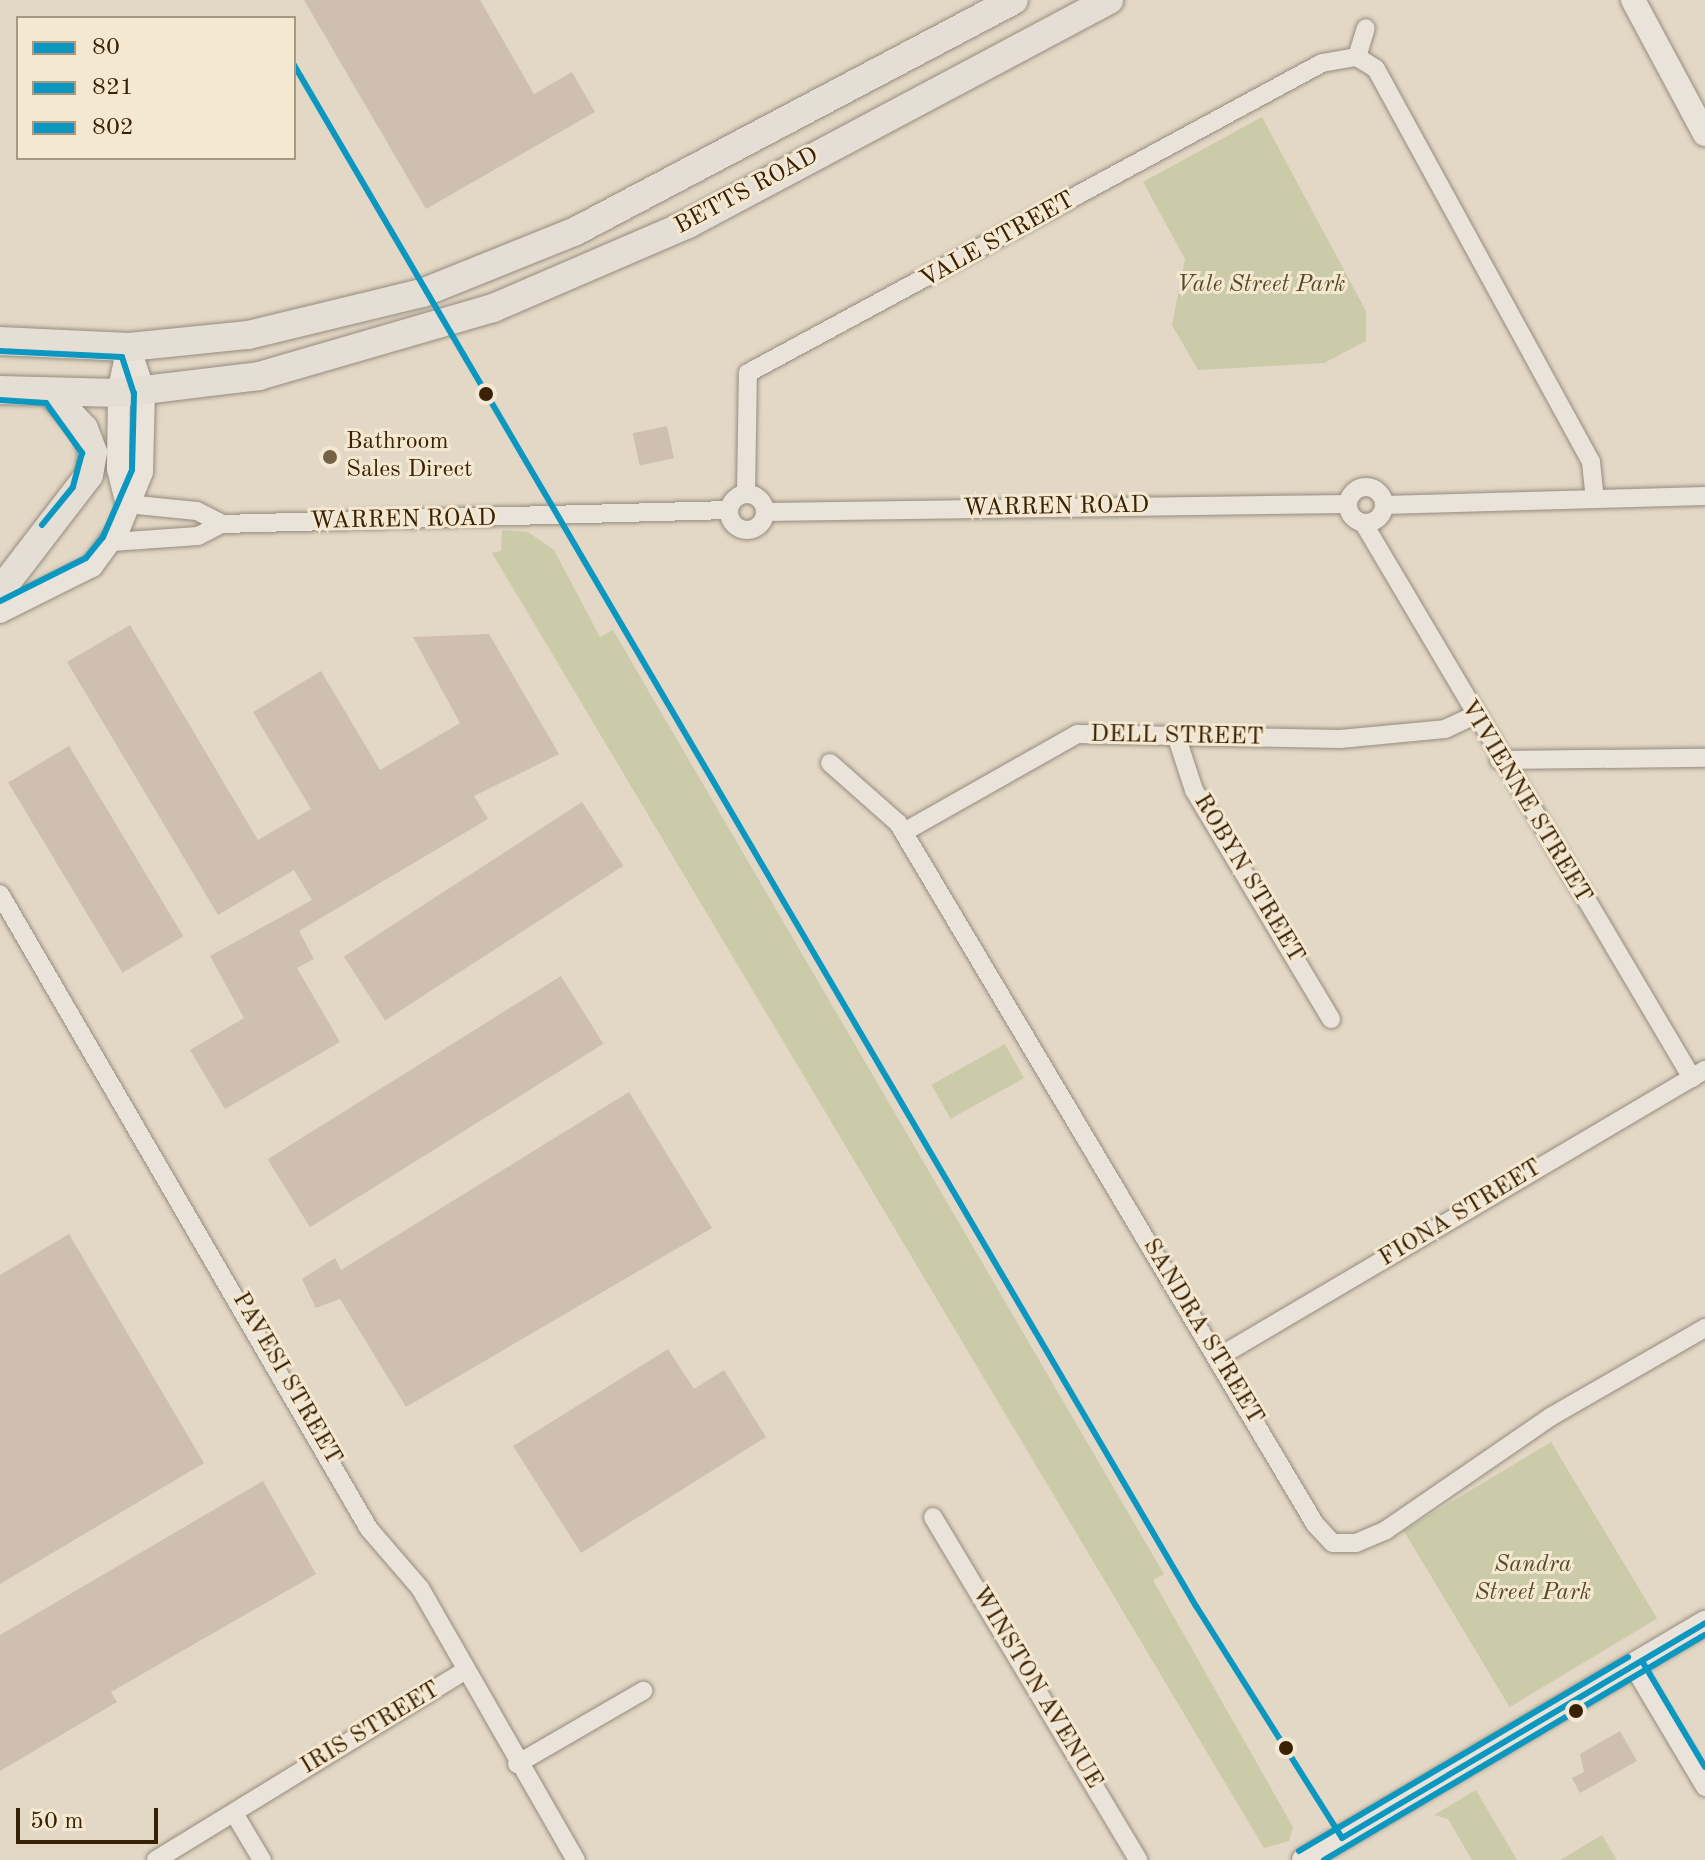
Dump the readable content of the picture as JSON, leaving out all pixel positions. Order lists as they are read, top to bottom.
{
  "streets": {
    "highway": ["BETTS ROAD"],
    "street": [
      "VALE STREET",
      "WARREN ROAD",
      "DELL STREET",
      "VIVIENNE STREET",
      "ROBYN STREET",
      "FIONA STREET",
      "SANDRA STREET",
      "PAVESI STREET",
      "WINSTON AVENUE",
      "IRIS STREET"
    ]
  },
  "crossings": [
    ["WARREN ROAD", "VIVIENNE STREET"],
    ["DELL STREET", "VIVIENNE STREET"],
    ["DELL STREET", "ROBYN STREET"],
    ["DELL STREET", "SANDRA STREET"],
    ["VIVIENNE STREET", "FIONA STREET"],
    ["FIONA STREET", "SANDRA STREET"],
    ["PAVESI STREET", "IRIS STREET"]
  ],
  "parks": ["Vale Street Park", "Sandra Street Park"],
  "places": ["Bathroom Sales Direct"],
  "lines": ["transit line 80", "transit line 821", "transit line 802"],
  "legend": ["80", "821", "802"],
  "scale_bar": "50 m"
}
